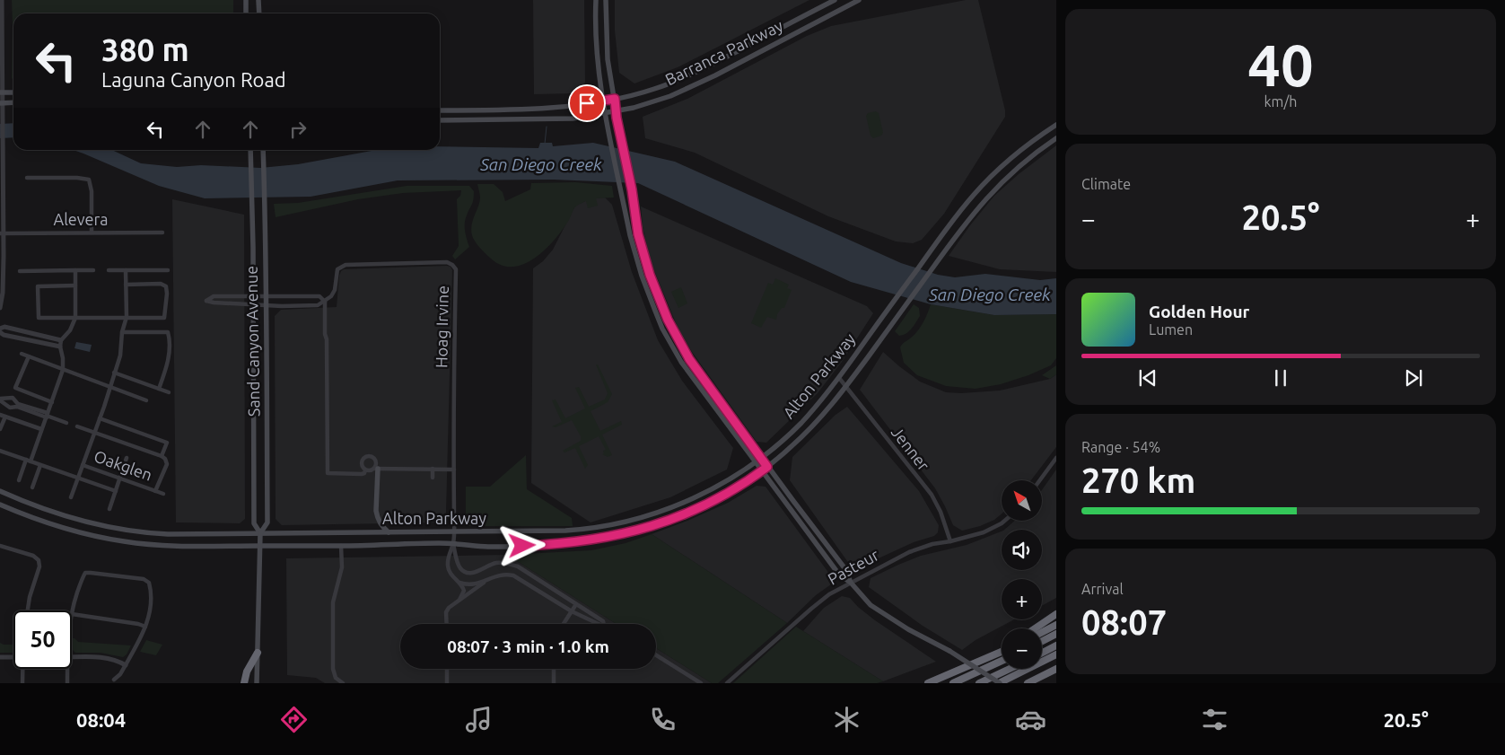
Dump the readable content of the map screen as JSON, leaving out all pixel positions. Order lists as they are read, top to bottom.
{
  "streets": {
    "main road": ["Barranca Parkway", "Sand Canyon Avenue", "Alton Parkway"],
    "street": [
      "Alevera",
      "Hoag Irvine",
      "Jenner",
      "Oakglen",
      "Pasteur"
    ]
  },
  "crossings": [
    ["Hoag Irvine", "Alton Parkway"],
    ["Sand Canyon Avenue", "Alton Parkway"],
    ["Alton Parkway", "Jenner"],
    ["Jenner", "Pasteur"]
  ],
  "water": ["San Diego Creek"],
  "north": "top left",
  "page": {
    "tile": [
      ["40", "km/h"],
      "Climate",
      ["Range · 54%", "270 km"],
      ["Arrival", "08:07"]
    ],
    "turn": ["380 m", "Laguna Canyon Road"],
    "heat": ["−", "20.5°", "+"],
    "song": ["Golden Hour", "Lumen"],
    "map_buttons": ["+", "−"],
    "limit": "50",
    "trip": "08:07 · 3 min · 1.0 km",
    "tabs": ["08:04", "20.5°"]
  }
}
